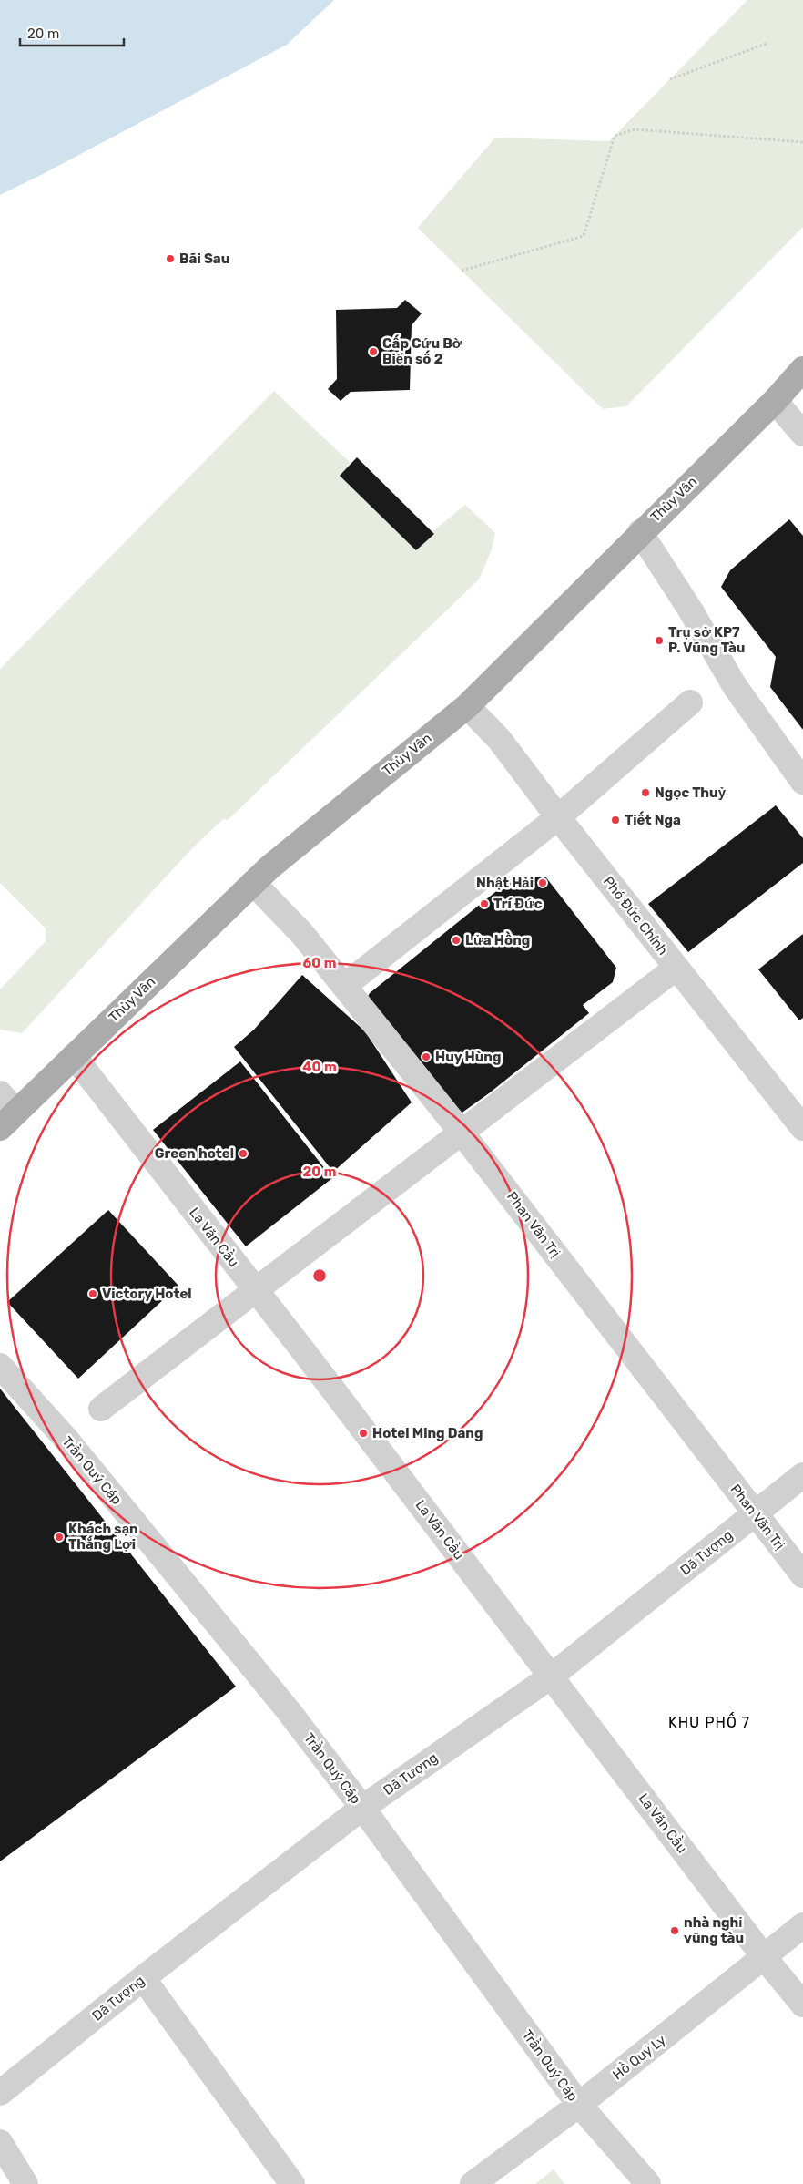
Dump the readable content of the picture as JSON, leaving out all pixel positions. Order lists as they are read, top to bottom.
{
  "streets": {
    "main road": ["Thùy Vân"],
    "street": [
      "Phó Đức Chính",
      "Phan Văn Trị",
      "La Văn Cầu",
      "Trần Quý Cáp",
      "Dã Tượng",
      "Hồ Quý Ly"
    ]
  },
  "crossings": [
    ["Thùy Vân", "Phó Đức Chính"],
    ["Thùy Vân", "Phan Văn Trị"],
    ["Thùy Vân", "La Văn Cầu"],
    ["Phan Văn Trị", "Dã Tượng"],
    ["La Văn Cầu", "Dã Tượng"],
    ["La Văn Cầu", "Hồ Quý Ly"],
    ["Trần Quý Cáp", "Dã Tượng"],
    ["Trần Quý Cáp", "Hồ Quý Ly"]
  ],
  "districts": ["KHU PHỐ 7"],
  "places": [
    "Bãi Sau",
    "Cấp Cứu Bờ Biển số 2",
    "Trụ sở KP7 P. Vũng Tàu",
    "Ngọc Thuỷ",
    "Tiết Nga",
    "Nhật Hải",
    "Trí Đức",
    "Lửa Hồng",
    "Huy Hùng",
    "Green hotel",
    "Victory Hotel",
    "Hotel Ming Dang",
    "Khách sạn Thắng Lợi",
    "nhà nghỉ vũng tàu"
  ],
  "scale_bar": "20 m",
  "rings": ["60 m", "40 m", "20 m"]
}
